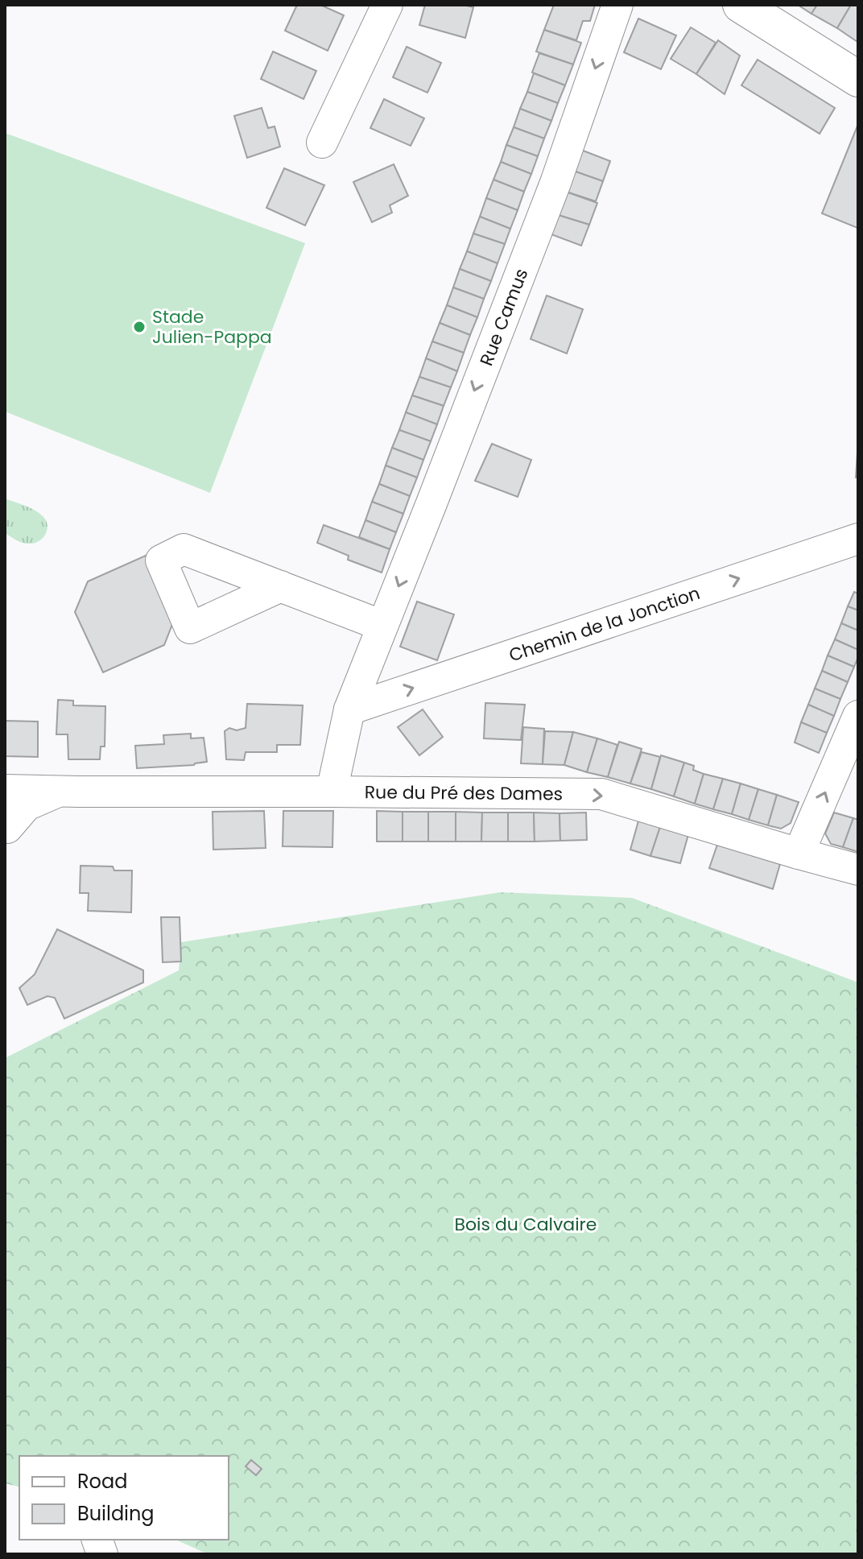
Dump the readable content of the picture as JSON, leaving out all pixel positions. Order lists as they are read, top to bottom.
{
  "streets": {
    "street": ["Rue Camus", "Chemin de la Jonction", "Rue du Pré des Dames"]
  },
  "crossings": [
    ["Rue Camus", "Chemin de la Jonction"],
    ["Rue Camus", "Rue du Pré des Dames"]
  ],
  "one_way": ["Rue Camus", "Chemin de la Jonction", "Rue du Pré des Dames"],
  "parks": ["Bois du Calvaire"],
  "places": ["Stade Julien-Pappa"],
  "legend": ["Road", "Building"]
}
